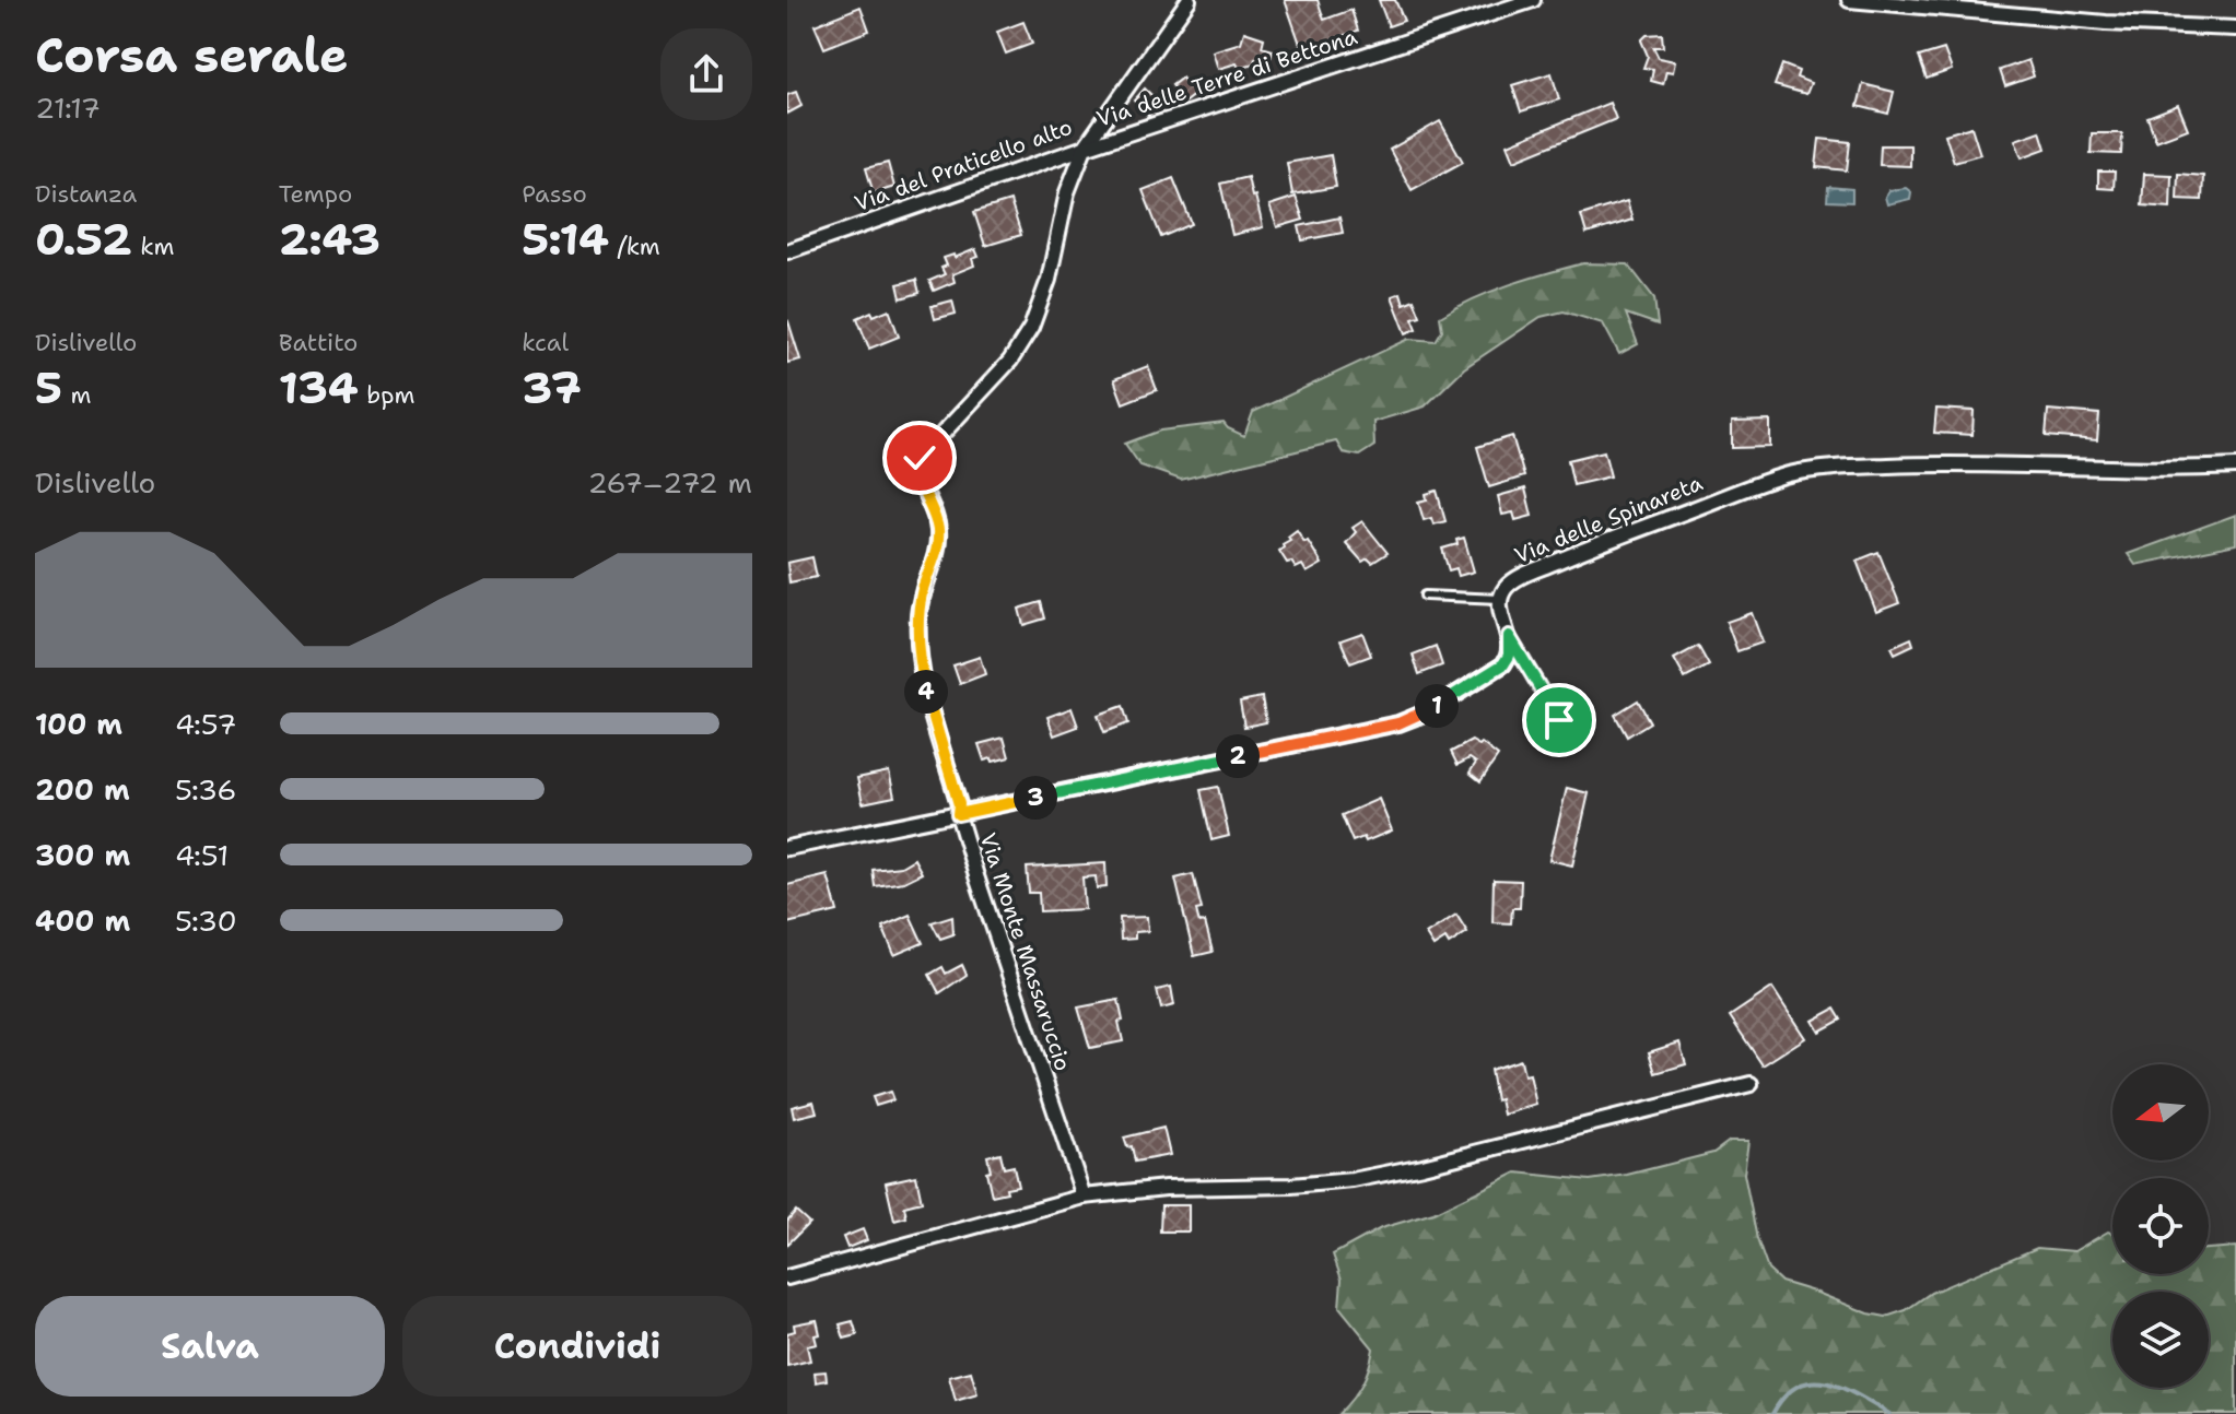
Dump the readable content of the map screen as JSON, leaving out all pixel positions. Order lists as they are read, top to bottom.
{
  "streets": {
    "street": [
      "Via delle Terre di Bettona",
      "Via del Praticello alto",
      "Via delle Spinareta",
      "Via Monte Massaruccio"
    ]
  },
  "crossings": [
    ["Via delle Terre di Bettona", "Via del Praticello alto"],
    ["Via delle Terre di Bettona", "Via Monte Massaruccio"],
    ["Via del Praticello alto", "Via Monte Massaruccio"]
  ],
  "north": "left",
  "page": {
    "heading": ["Corsa serale", "21:17"],
    "stats": [
      ["Distanza", "0.52 km"],
      ["Tempo", "2:43"],
      ["Passo", "5:14 /km"],
      ["Dislivello", "5 m"],
      ["Battito", "134 bpm"],
      ["kcal", "37"]
    ],
    "chart": ["Dislivello", "267–272 m"],
    "pins": [
      "4",
      "1",
      "2",
      "3"
    ],
    "list": [
      {
        "name": "100 m",
        "note": "4:57"
      },
      {
        "name": "200 m",
        "note": "5:36"
      },
      {
        "name": "300 m",
        "note": "4:51"
      },
      {
        "name": "400 m",
        "note": "5:30"
      }
    ],
    "buttons": ["Salva", "Condividi"]
  }
}
